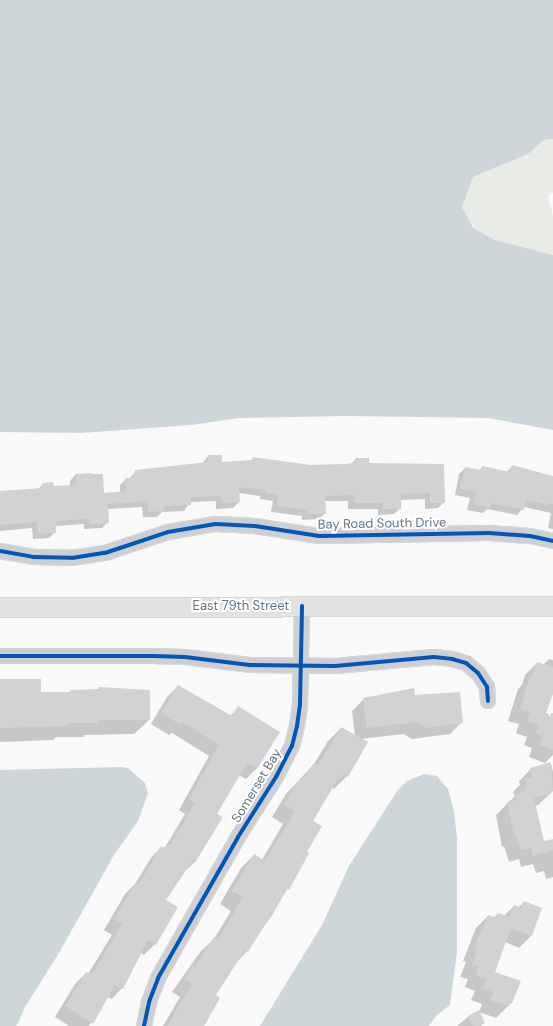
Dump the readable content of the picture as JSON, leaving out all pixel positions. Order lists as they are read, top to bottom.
{
  "streets": {
    "street": ["Bay Road South Drive", "East 79th Street", "Somerset Bay"]
  },
  "crossings": [
    ["East 79th Street", "Somerset Bay"]
  ]
}
